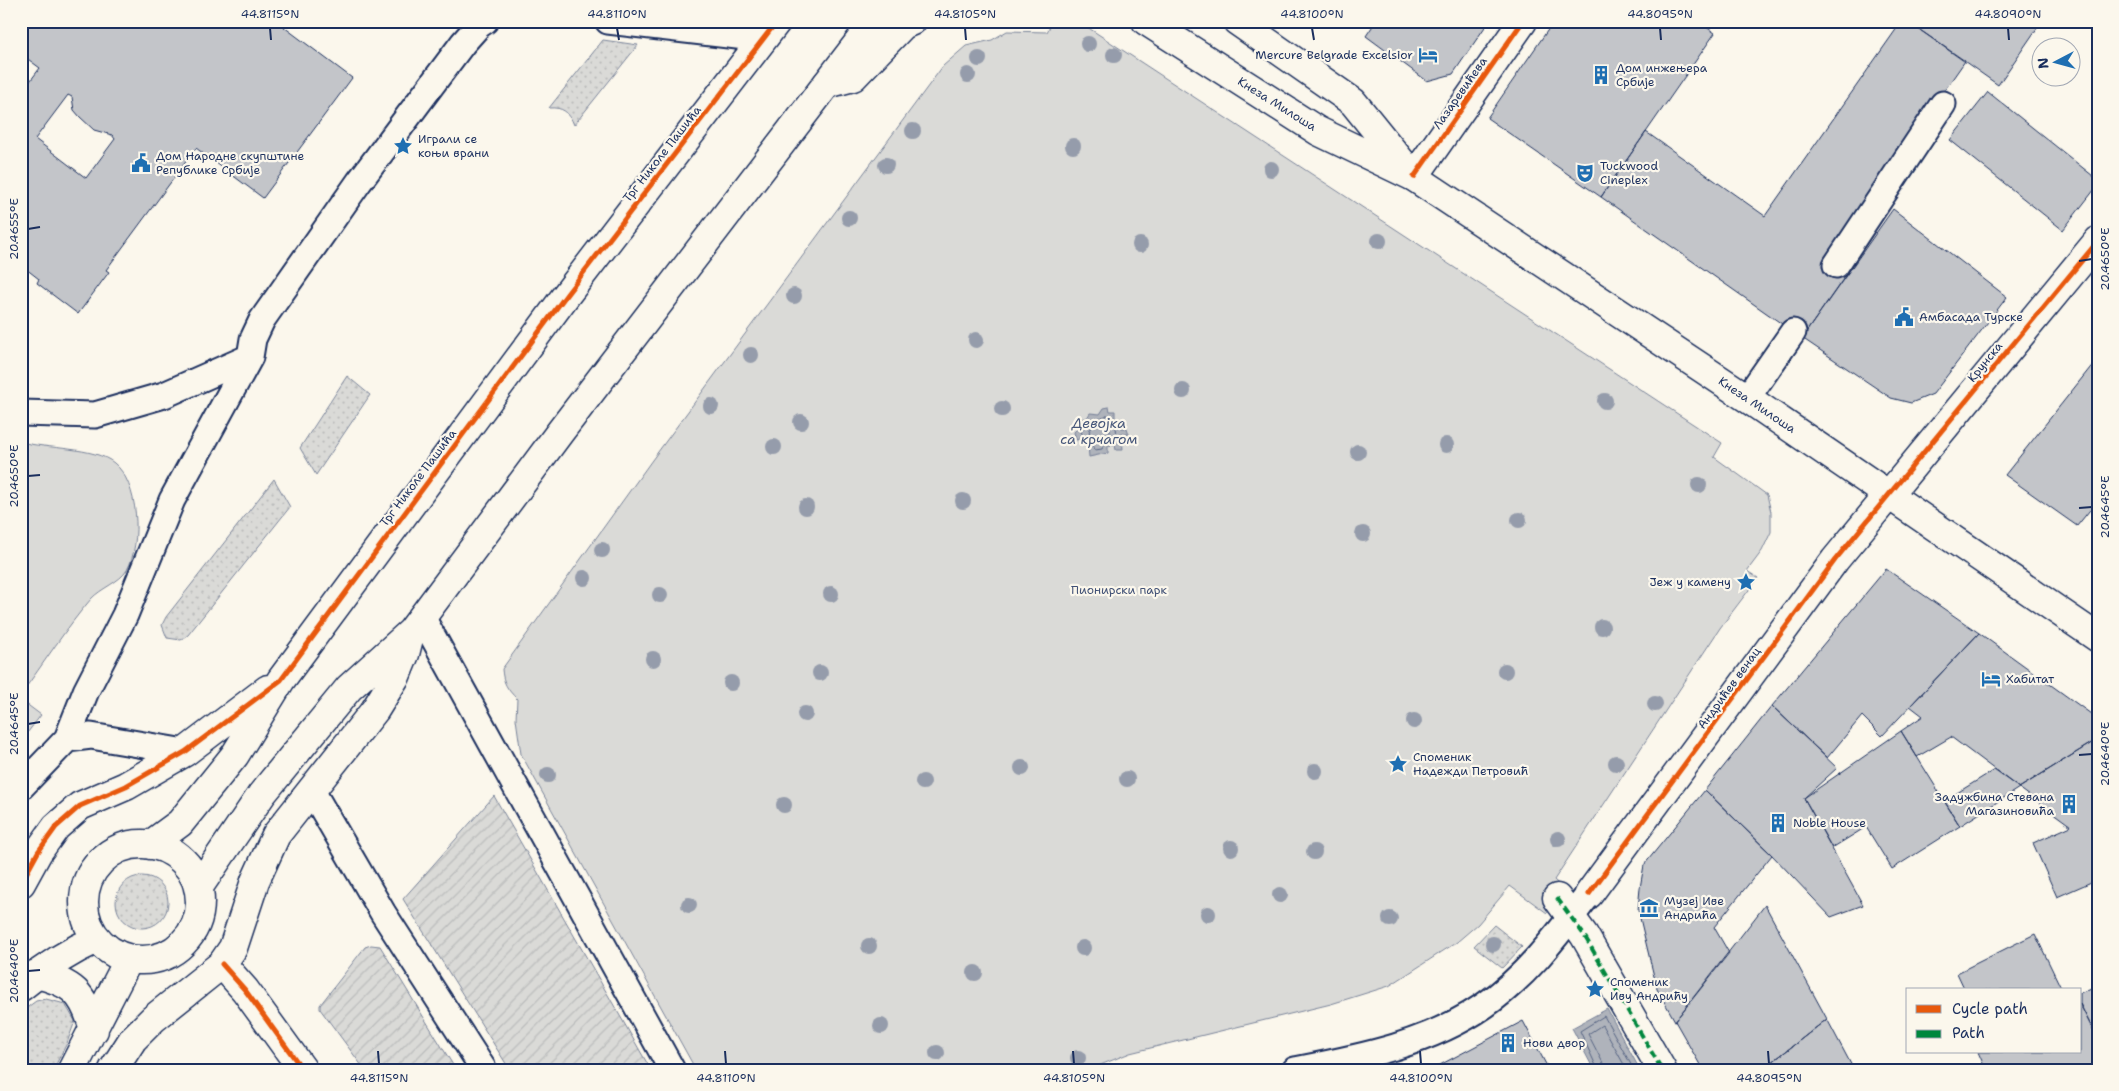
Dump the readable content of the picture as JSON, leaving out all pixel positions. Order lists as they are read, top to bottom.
{
  "streets": {
    "main road": [
      "Лазаревићева",
      "Кнеза Милоша",
      "Трг Николе Пашића",
      "Крунска",
      "Андрићев венац"
    ]
  },
  "crossings": [
    ["Лазаревићева", "Кнеза Милоша"],
    ["Кнеза Милоша", "Крунска"],
    ["Кнеза Милоша", "Андрићев венац"],
    ["Крунска", "Андрићев венац"]
  ],
  "water": ["Девојка са крчагом"],
  "parks": ["Пионирски парк"],
  "places": {
    "hotel": ["Mercure Belgrade Excelsior", "Хабитат"],
    "building": [
      "Дом инжењера Србије",
      "Задужбина Стевана Магазиновића",
      "Noble House",
      "Нови двор"
    ],
    "place": [
      "Играли се коњи врани",
      "Јеж у камену",
      "Споменик Надежди Петровић",
      "Споменик Иву Андрићу"
    ],
    "public building": ["Дом Народне скупштине Републике Србије", "Амбасада Турске"],
    "theatre": ["Tuckwood Cineplex"],
    "museum": ["Музеј Иве Андрића"]
  },
  "legend": ["Cycle path", "Path"],
  "north": "left",
  "coordinates": [
    "44.8115°N",
    "44.8110°N",
    "44.8105°N",
    "44.8100°N",
    "44.8095°N",
    "44.8090°N",
    "20.4655°E",
    "20.4650°E",
    "20.4645°E",
    "20.4640°E"
  ]
}
